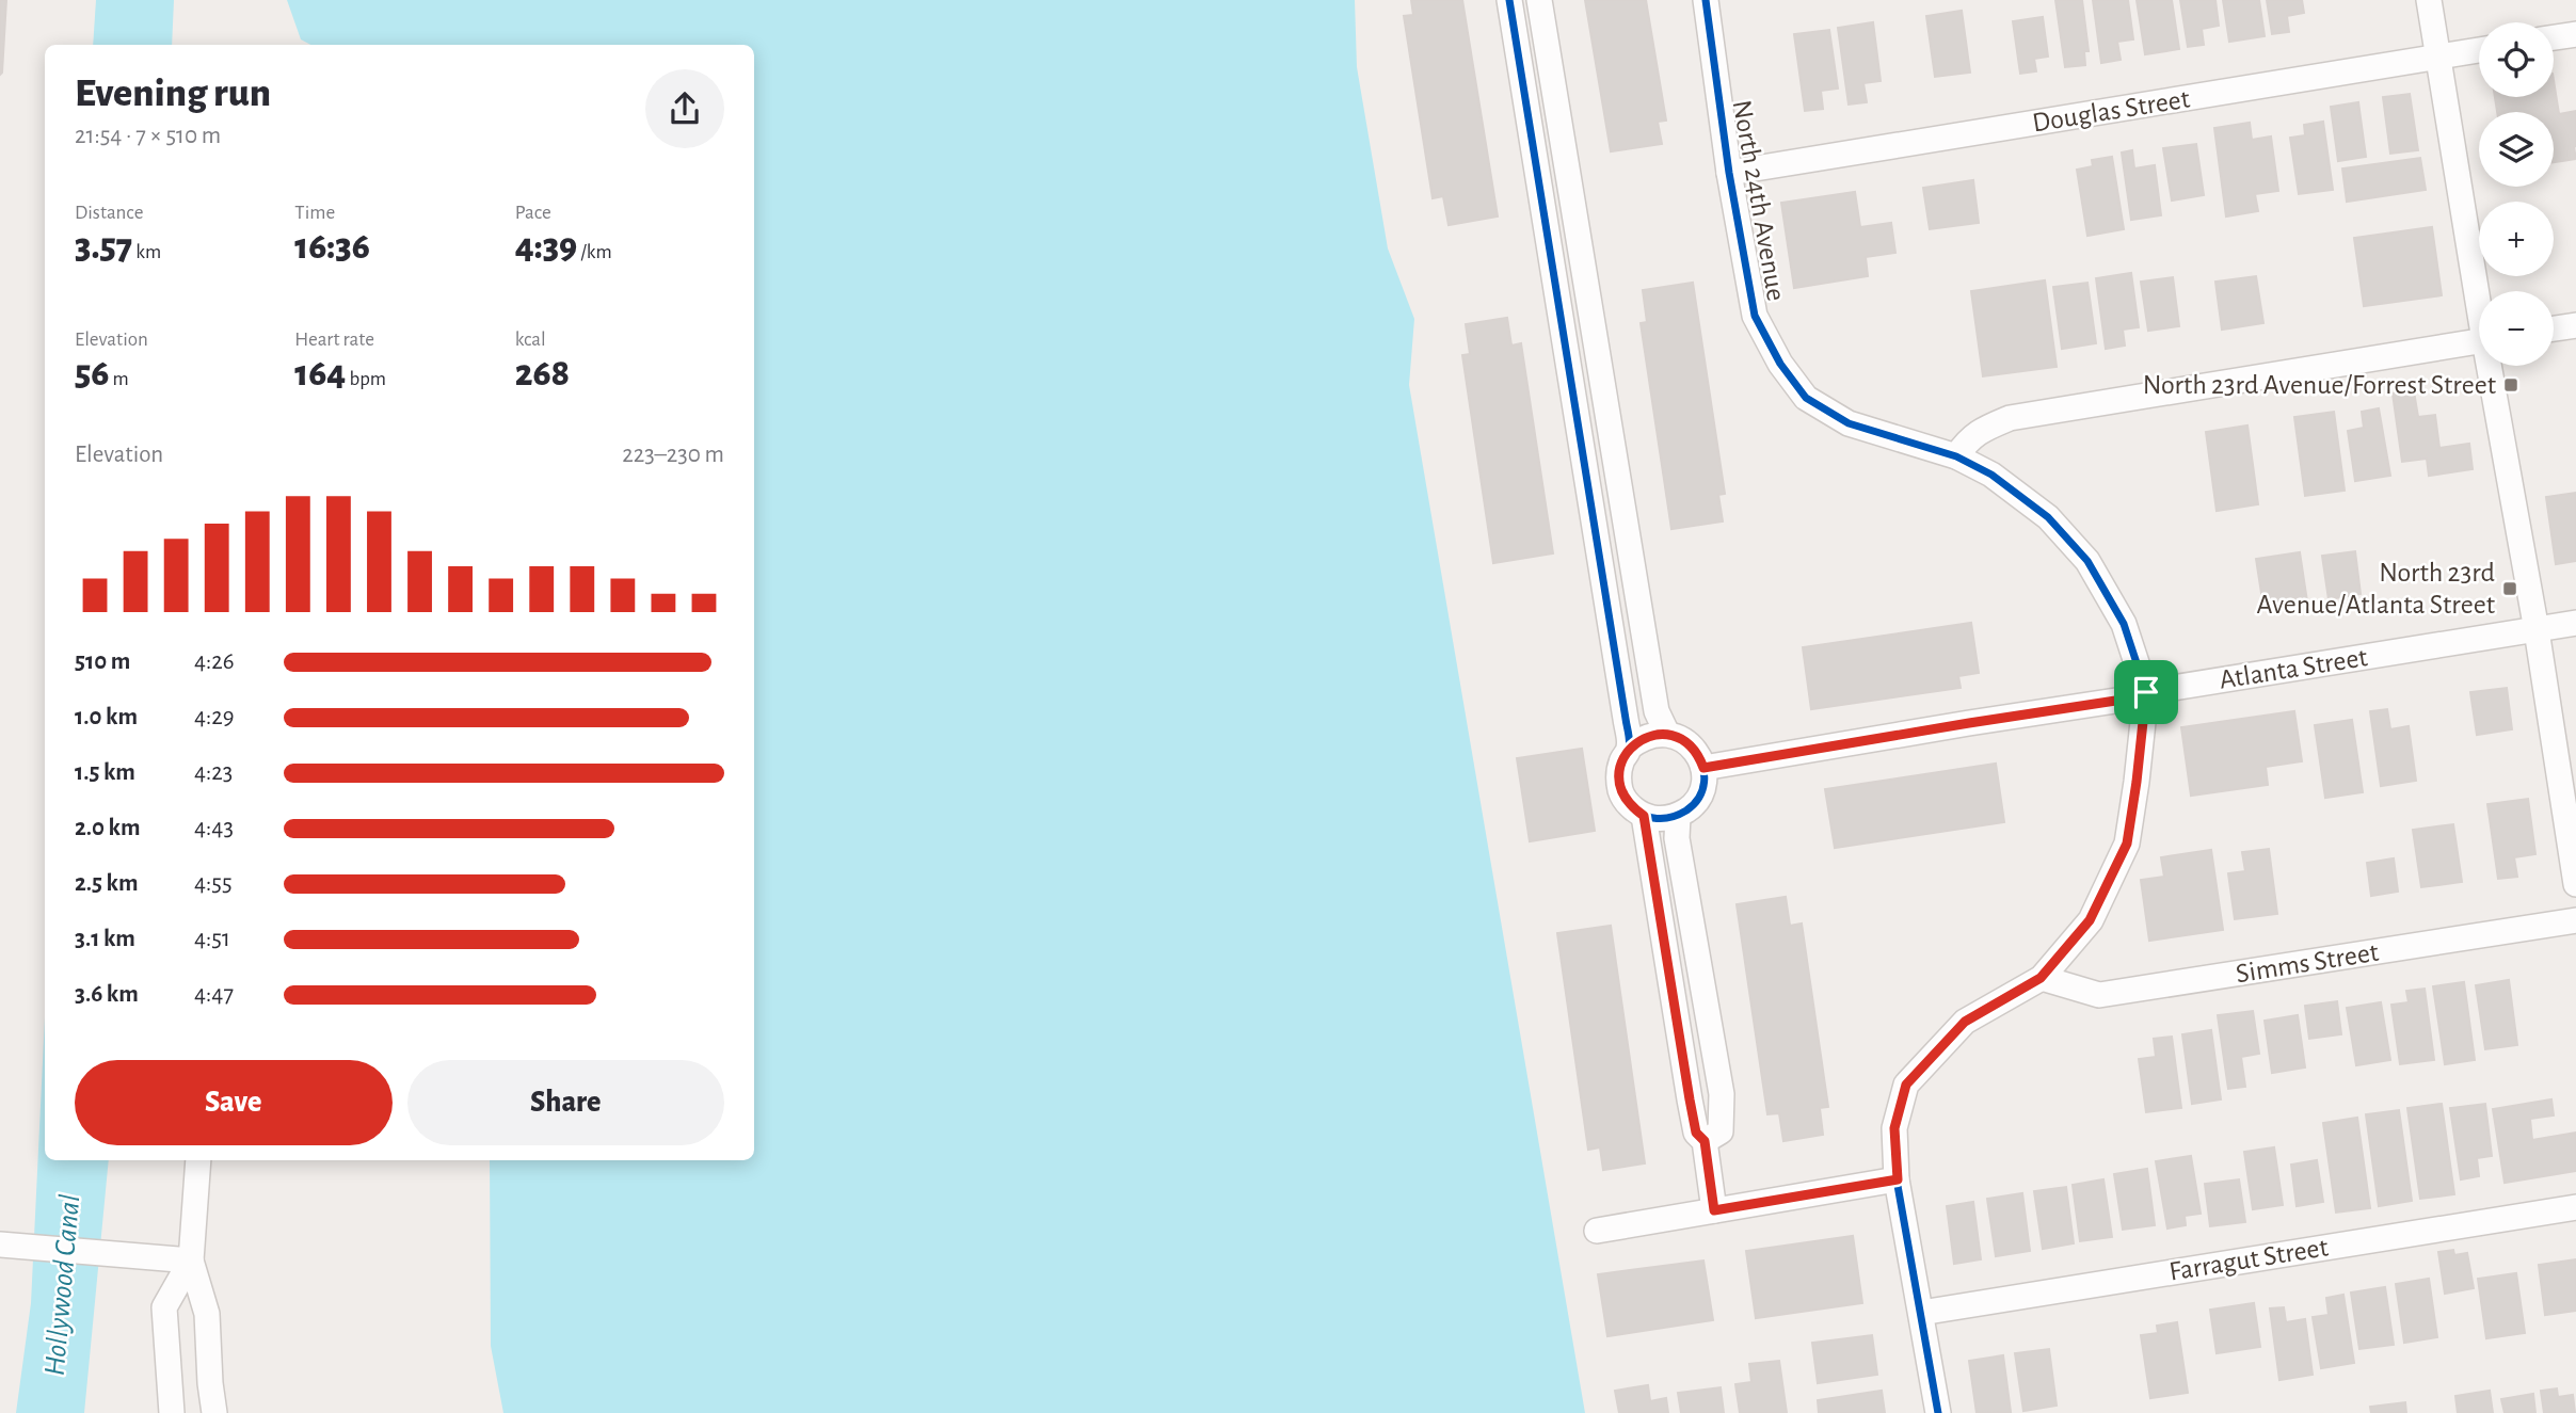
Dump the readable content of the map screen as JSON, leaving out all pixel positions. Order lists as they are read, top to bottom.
{
  "streets": {
    "street": [
      "Douglas Street",
      "North 24th Avenue",
      "Atlanta Street",
      "Simms Street",
      "Farragut Street"
    ]
  },
  "crossings": [
    ["Douglas Street", "North 24th Avenue"],
    ["North 24th Avenue", "Atlanta Street"],
    ["North 24th Avenue", "Simms Street"],
    ["North 24th Avenue", "Farragut Street"]
  ],
  "water": ["Hollywood Canal"],
  "places": {
    "transit": ["North 23rd Avenue/Forrest Street", "North 23rd Avenue/Atlanta Street"]
  },
  "page": {
    "map_buttons": ["+", "−"],
    "heading": ["Evening run", "21:54 · 7 × 510 m"],
    "stats": [
      ["Distance", "3.57 km"],
      ["Time", "16:36"],
      ["Pace", "4:39 /km"],
      ["Elevation", "56 m"],
      ["Heart rate", "164 bpm"],
      ["kcal", "268"]
    ],
    "chart": ["Elevation", "223–230 m"],
    "list": [
      {
        "name": "510 m",
        "note": "4:26"
      },
      {
        "name": "1.0 km",
        "note": "4:29"
      },
      {
        "name": "1.5 km",
        "note": "4:23"
      },
      {
        "name": "2.0 km",
        "note": "4:43"
      },
      {
        "name": "2.5 km",
        "note": "4:55"
      },
      {
        "name": "3.1 km",
        "note": "4:51"
      },
      {
        "name": "3.6 km",
        "note": "4:47"
      }
    ],
    "buttons": ["Save", "Share"]
  }
}
